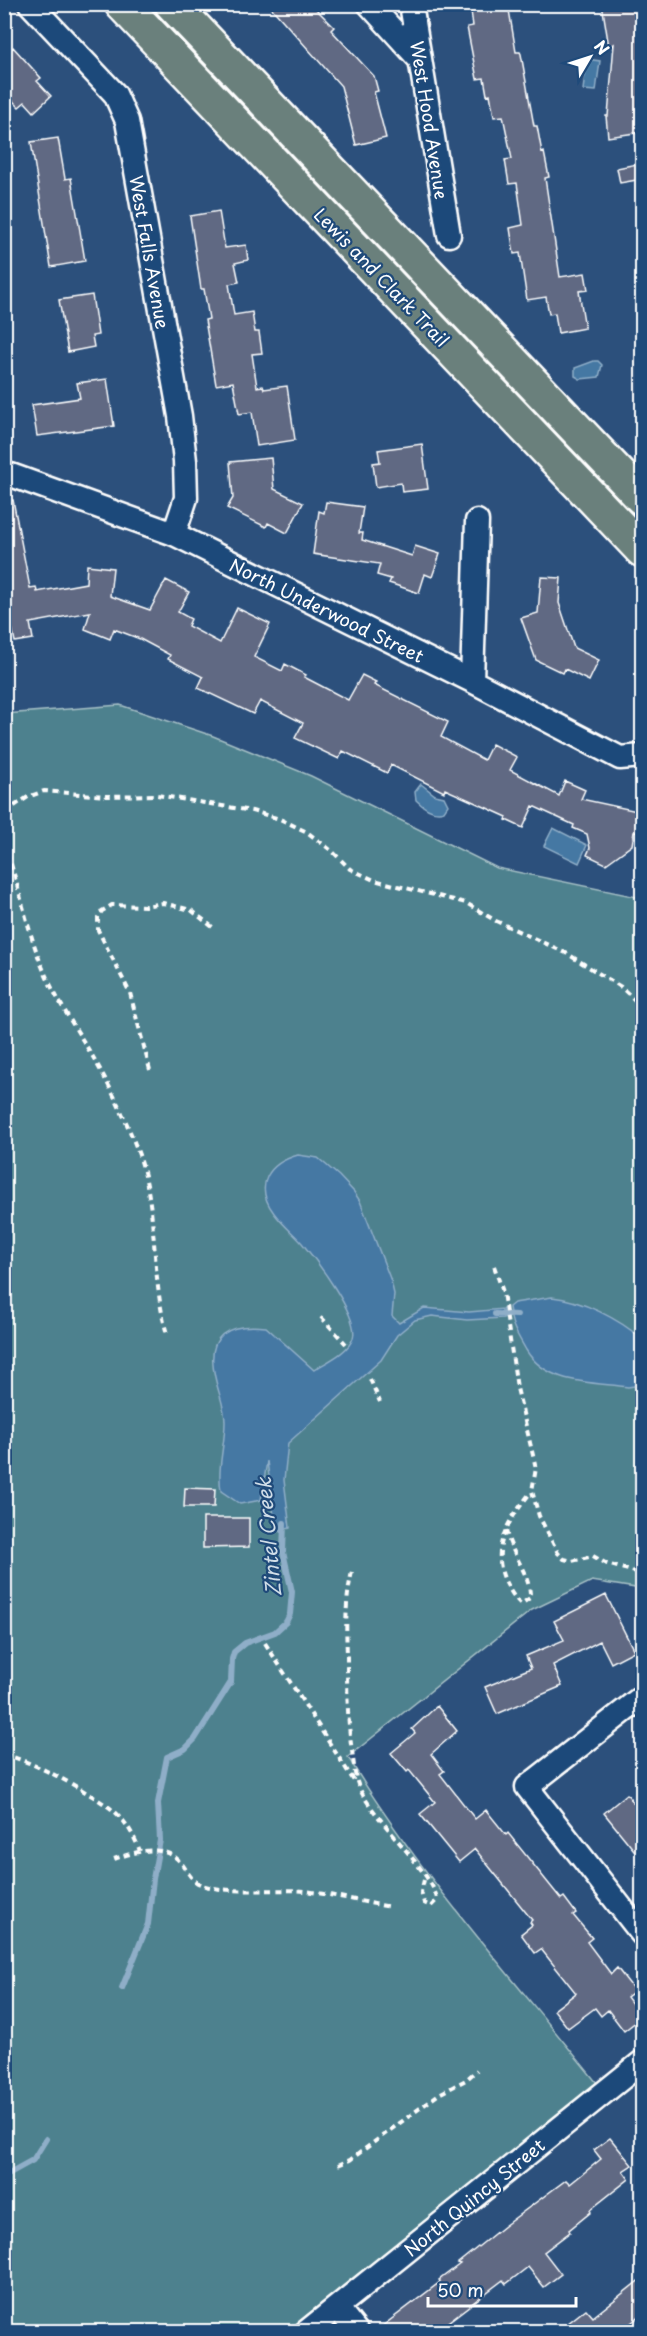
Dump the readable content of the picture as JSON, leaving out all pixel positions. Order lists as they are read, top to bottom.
{
  "streets": {
    "highway": ["Lewis and Clark Trail"],
    "street": [
      "West Hood Avenue",
      "West Falls Avenue",
      "North Underwood Street",
      "North Quincy Street"
    ]
  },
  "crossings": [
    ["West Falls Avenue", "North Underwood Street"]
  ],
  "water": ["Zintel Creek"],
  "scale_bar": "50 m",
  "north": "top right"
}
